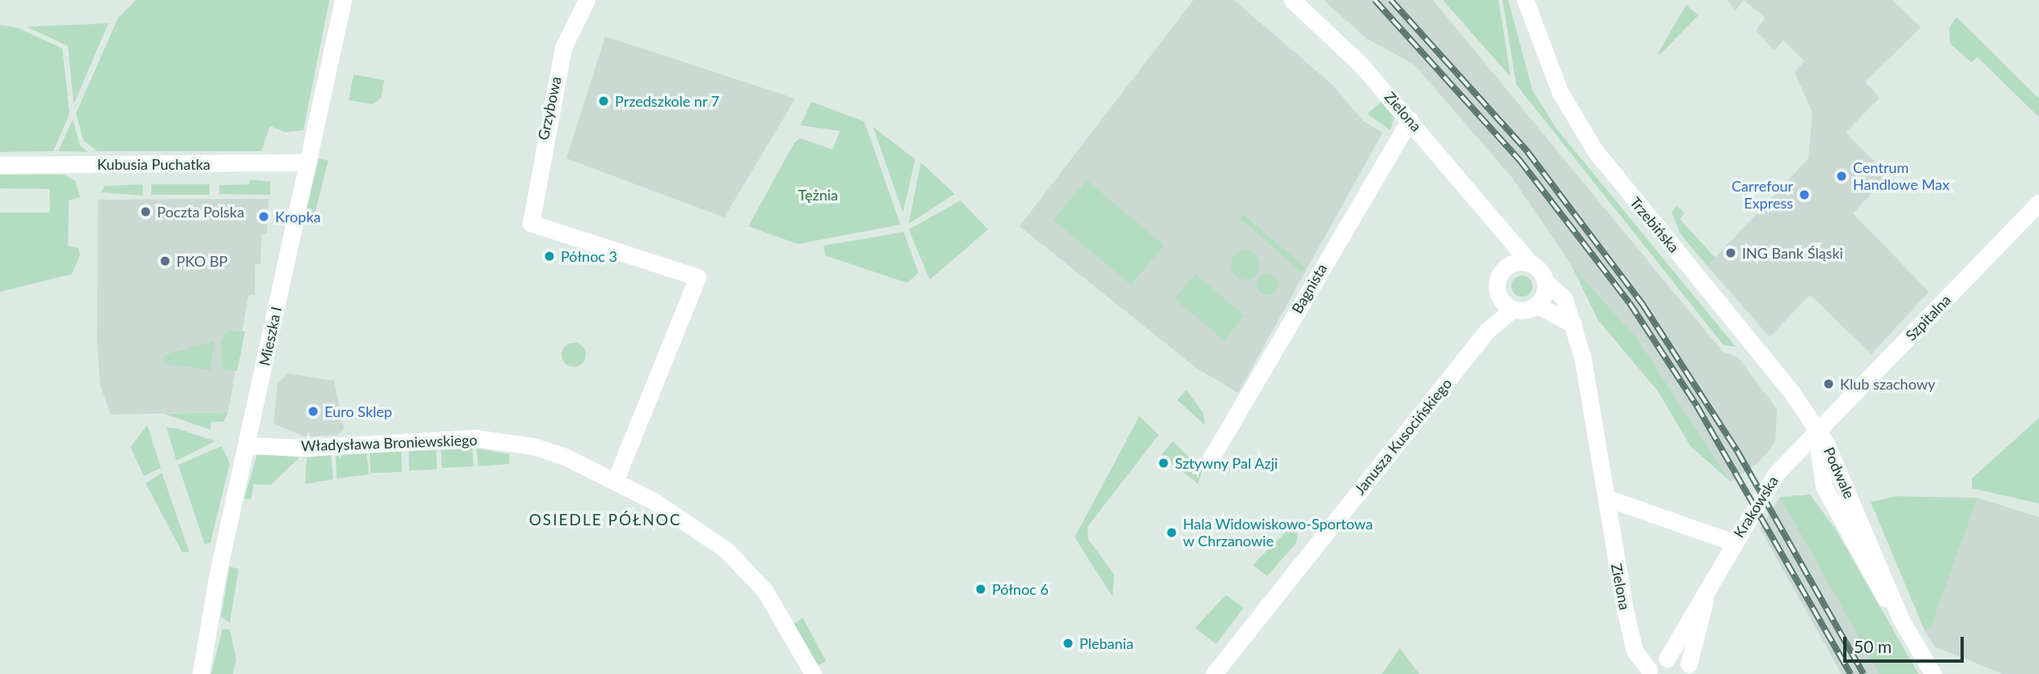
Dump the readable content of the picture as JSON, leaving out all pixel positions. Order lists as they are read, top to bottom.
{
  "streets": {
    "street": [
      "Grzybowa",
      "Zielona",
      "Kubusia Puchatka",
      "Trzebińska",
      "Bagnista",
      "Szpitalna",
      "Mieszka I",
      "Janusza Kusocińskiego",
      "Władysława Broniewskiego",
      "Podwale",
      "Krakowska"
    ]
  },
  "crossings": [
    ["Grzybowa", "Władysława Broniewskiego"],
    ["Zielona", "Bagnista"],
    ["Kubusia Puchatka", "Mieszka I"],
    ["Trzebińska", "Szpitalna"],
    ["Trzebińska", "Podwale"],
    ["Trzebińska", "Krakowska"],
    ["Szpitalna", "Podwale"],
    ["Szpitalna", "Krakowska"],
    ["Mieszka I", "Władysława Broniewskiego"],
    ["Podwale", "Krakowska"]
  ],
  "districts": ["OSIEDLE PÓŁNOC"],
  "parks": ["Tężnia"],
  "places": [
    "Przedszkole nr 7",
    "Centrum Handlowe Max",
    "Carrefour Express",
    "Poczta Polska",
    "Kropka",
    "ING Bank Śląski",
    "Północ 3",
    "PKO BP",
    "Klub szachowy",
    "Euro Sklep",
    "Sztywny Pal Azji",
    "Hala Widowiskowo-Sportowa w Chrzanowie",
    "Północ 6",
    "Plebania"
  ],
  "scale_bar": "50 m"
}
